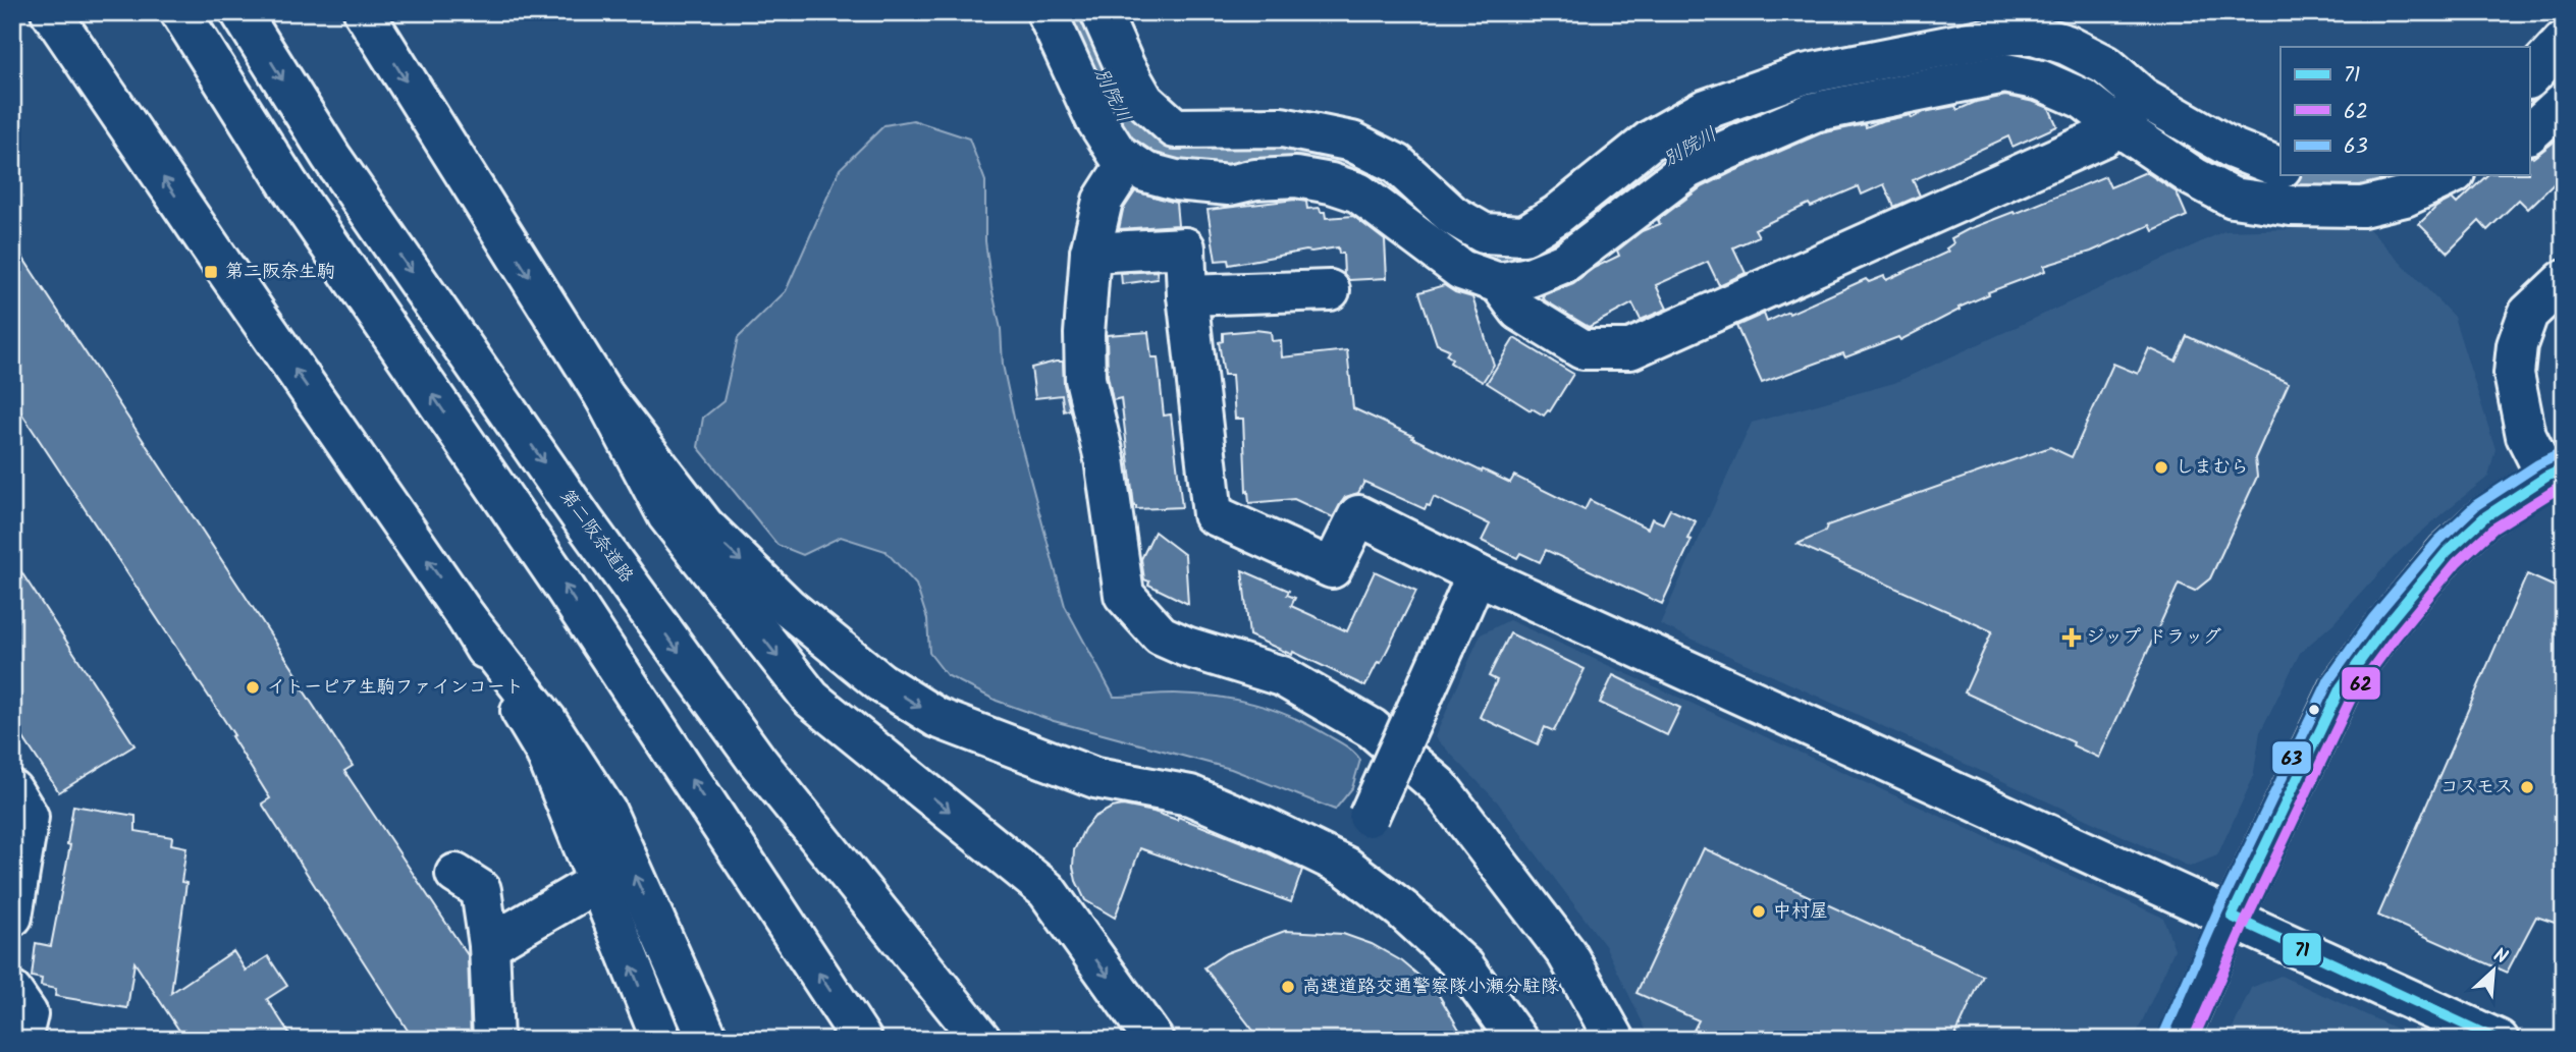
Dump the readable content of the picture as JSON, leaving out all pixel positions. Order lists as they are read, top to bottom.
{
  "streets": {
    "main road": ["第二阪奈道路"]
  },
  "water": ["別院川"],
  "places": {
    "transit": ["第二阪奈生駒"],
    "other": [
      "しまむら",
      "イトーピア生駒ファインコート",
      "コスモス",
      "中村屋",
      "高速道路交通警察隊小瀬分駐隊"
    ],
    "health": ["ジップ ドラッグ"]
  },
  "lines": ["transit line 63", "transit line 71", "transit line 62"],
  "legend": ["71", "62", "63"],
  "north": "top right"
}
